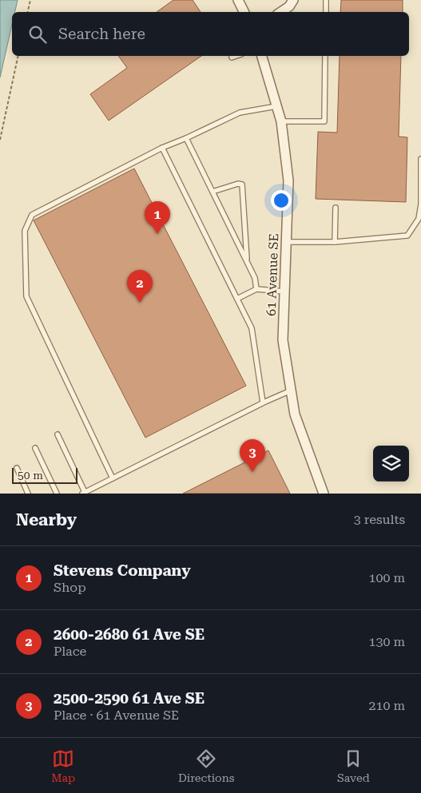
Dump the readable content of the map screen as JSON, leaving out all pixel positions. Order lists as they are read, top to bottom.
{
  "streets": {
    "street": ["61 Avenue SE"]
  },
  "scale_bar": "50 m",
  "page": {
    "search": "Search here",
    "pins": ["1", "2", "3"],
    "scale": "50 m",
    "heading": ["Nearby", "3 results"],
    "list": [
      {
        "mark": "1",
        "name": "Stevens Company",
        "note": "Shop",
        "value": "100 m"
      },
      {
        "mark": "2",
        "name": "2600-2680 61 Ave SE",
        "note": "Place",
        "value": "130 m"
      },
      {
        "mark": "3",
        "name": "2500-2590 61 Ave SE",
        "note": "Place · 61 Avenue SE",
        "value": "210 m"
      }
    ],
    "nav": ["Map", "Directions", "Saved"]
  }
}
